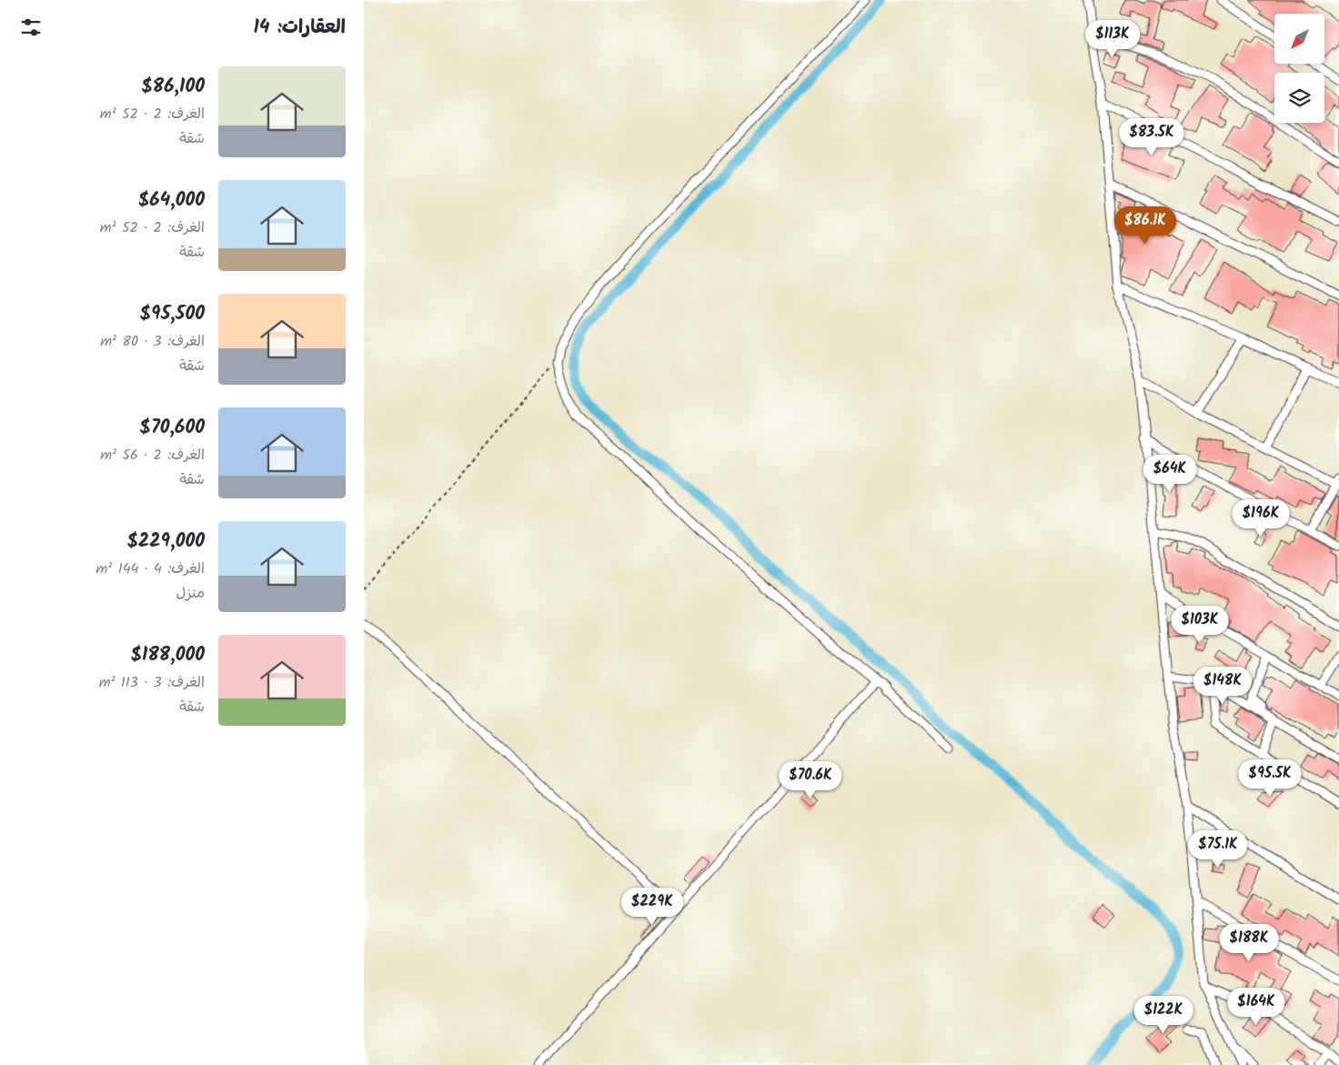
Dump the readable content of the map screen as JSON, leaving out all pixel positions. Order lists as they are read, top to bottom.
{
  "north": "bottom left",
  "page": {
    "heading": "العقارات: 14",
    "price": [
      "$113K",
      "$83.5K",
      "$86.1K",
      "$64K",
      "$196K",
      "$103K",
      "$148K",
      "$95.5K",
      "$70.6K",
      "$75.1K",
      "$229K",
      "$188K",
      "$164K",
      "$122K"
    ],
    "list": [
      {
        "name": "$86,100",
        "note": "الغرف: 2 · 52 m² · شقة"
      },
      {
        "name": "$64,000",
        "note": "الغرف: 2 · 52 m² · شقة"
      },
      {
        "name": "$95,500",
        "note": "الغرف: 3 · 80 m² · شقة"
      },
      {
        "name": "$70,600",
        "note": "الغرف: 2 · 56 m² · شقة"
      },
      {
        "name": "$229,000",
        "note": "الغرف: 4 · 144 m² · منزل"
      },
      {
        "name": "$188,000",
        "note": "الغرف: 3 · 113 m² · شقة"
      }
    ]
  }
}
